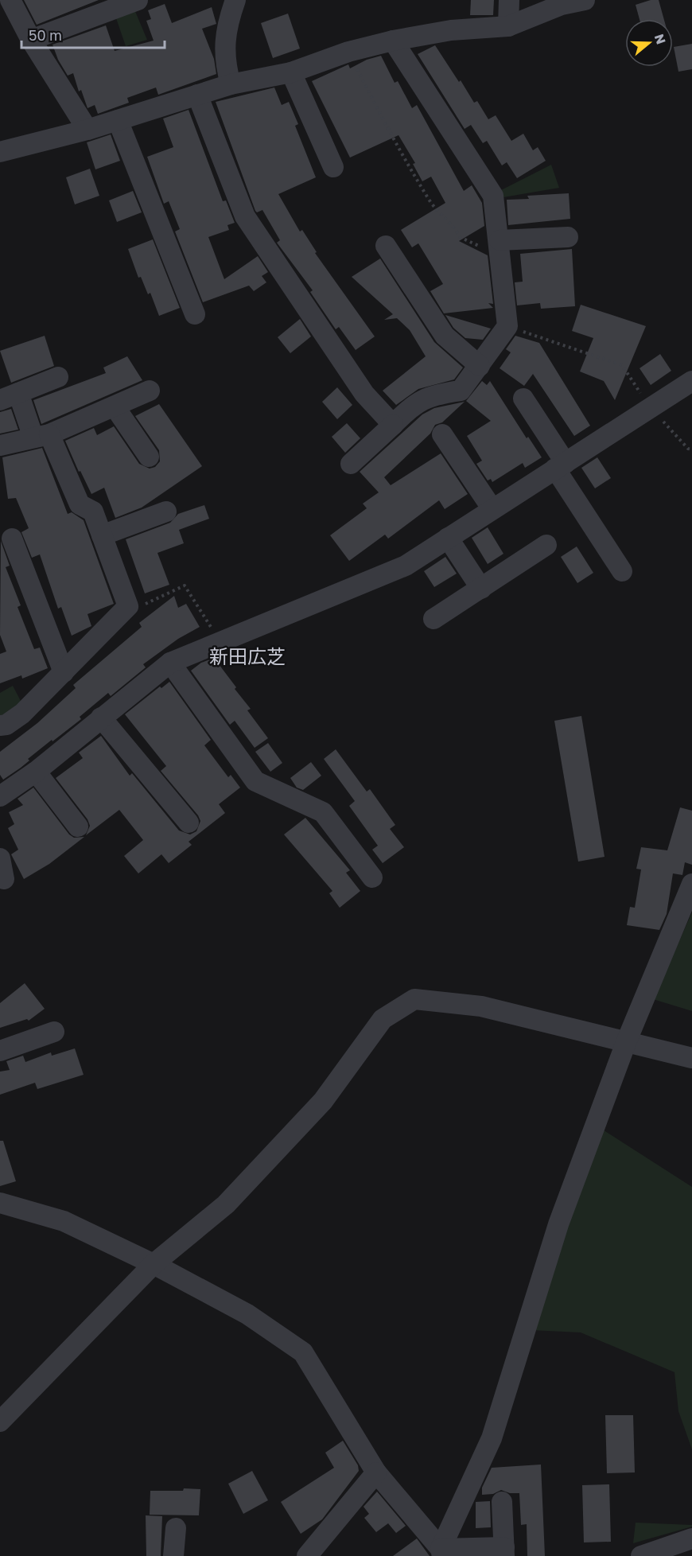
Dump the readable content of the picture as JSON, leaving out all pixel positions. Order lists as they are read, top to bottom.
{
  "districts": ["新田広芝"],
  "scale_bar": "50 m",
  "north": "right"
}
